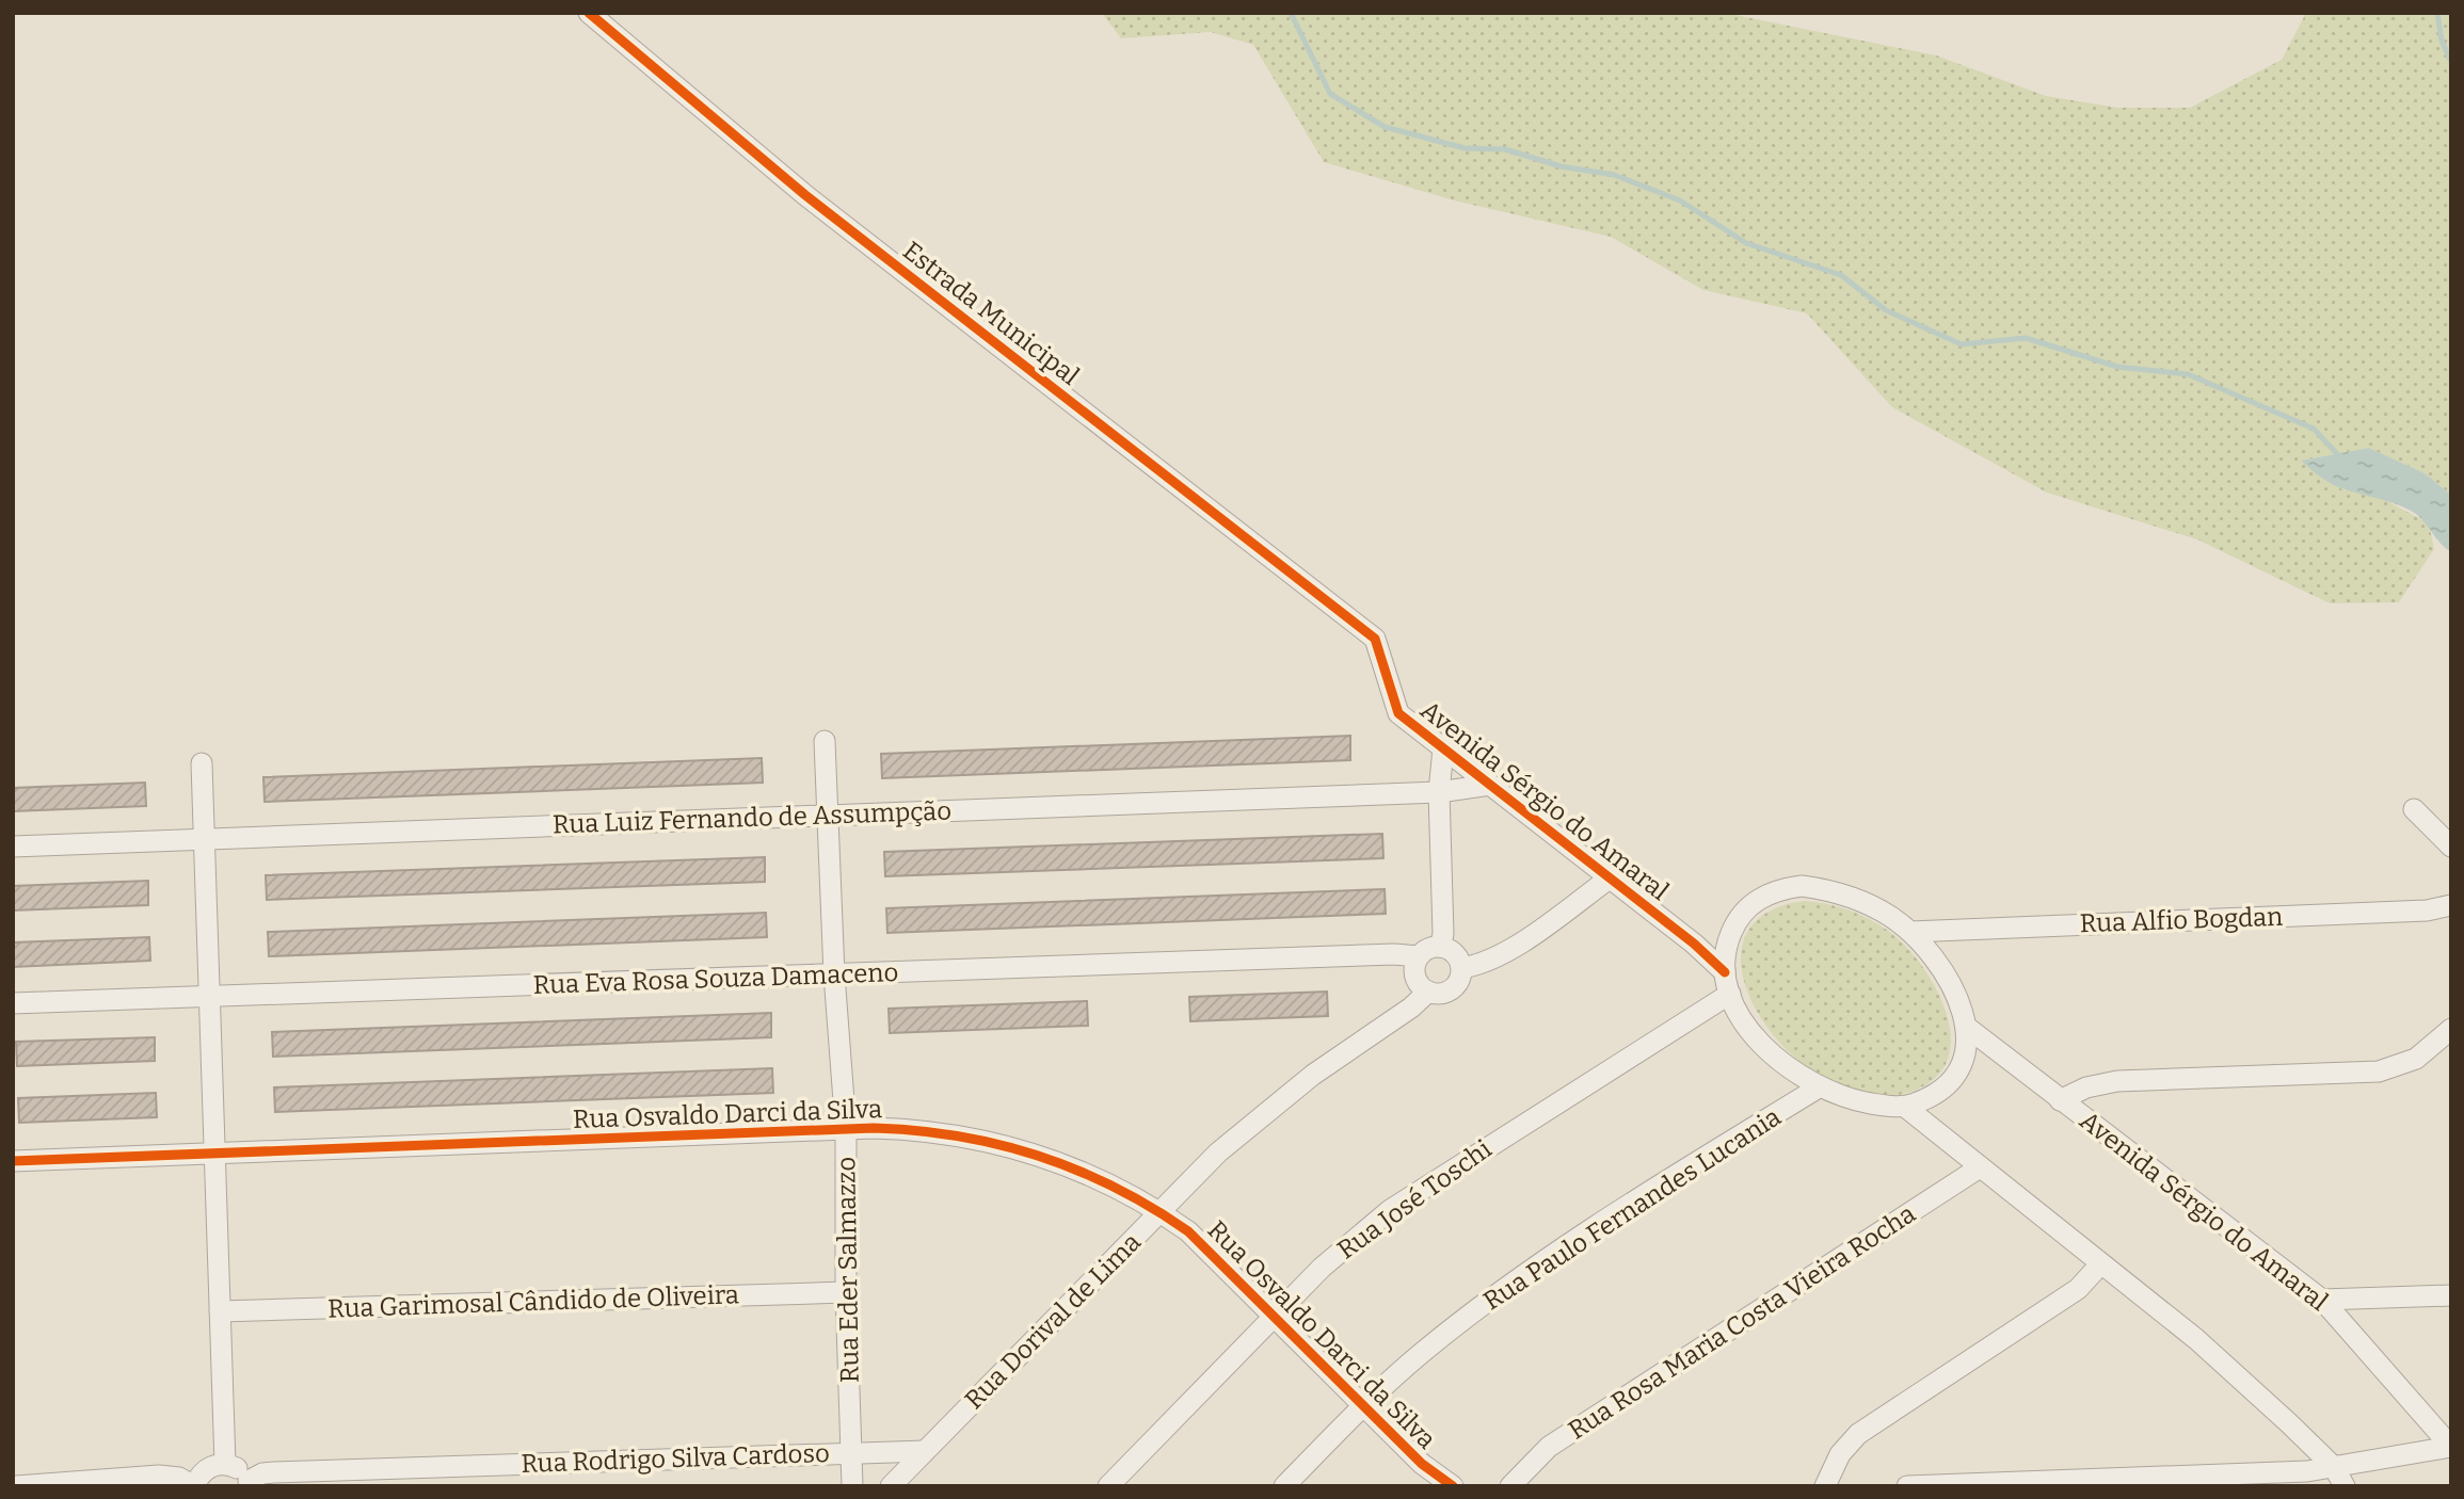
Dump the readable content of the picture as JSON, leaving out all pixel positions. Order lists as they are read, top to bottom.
{
  "streets": {
    "street": [
      "Estrada Municipal",
      "Avenida Sérgio do Amaral",
      "Rua Luiz Fernando de Assumpção",
      "Rua Alfio Bogdan",
      "Rua Eva Rosa Souza Damaceno",
      "Rua Osvaldo Darci da Silva",
      "Rua José Toschi",
      "Rua Paulo Fernandes Lucania",
      "Rua Eder Salmazzo",
      "Rua Garimosal Cândido de Oliveira",
      "Rua Dorival de Lima",
      "Rua Rosa Maria Costa Vieira Rocha",
      "Rua Rodrigo Silva Cardoso"
    ]
  },
  "crossings": [
    ["Estrada Municipal", "Avenida Sérgio do Amaral"],
    ["Avenida Sérgio do Amaral", "Rua Luiz Fernando de Assumpção"],
    ["Avenida Sérgio do Amaral", "Rua Alfio Bogdan"],
    ["Avenida Sérgio do Amaral", "Rua José Toschi"],
    ["Avenida Sérgio do Amaral", "Rua Paulo Fernandes Lucania"],
    ["Rua Luiz Fernando de Assumpção", "Rua Eder Salmazzo"],
    ["Rua Alfio Bogdan", "Rua José Toschi"],
    ["Rua Alfio Bogdan", "Rua Paulo Fernandes Lucania"],
    ["Rua Eva Rosa Souza Damaceno", "Rua Eder Salmazzo"],
    ["Rua Eva Rosa Souza Damaceno", "Rua Dorival de Lima"],
    ["Rua Osvaldo Darci da Silva", "Rua José Toschi"],
    ["Rua Osvaldo Darci da Silva", "Rua Paulo Fernandes Lucania"],
    ["Rua Osvaldo Darci da Silva", "Rua Eder Salmazzo"],
    ["Rua Osvaldo Darci da Silva", "Rua Dorival de Lima"],
    ["Rua José Toschi", "Rua Paulo Fernandes Lucania"],
    ["Rua Eder Salmazzo", "Rua Garimosal Cândido de Oliveira"],
    ["Rua Eder Salmazzo", "Rua Rodrigo Silva Cardoso"],
    ["Rua Dorival de Lima", "Rua Rodrigo Silva Cardoso"]
  ]
}
